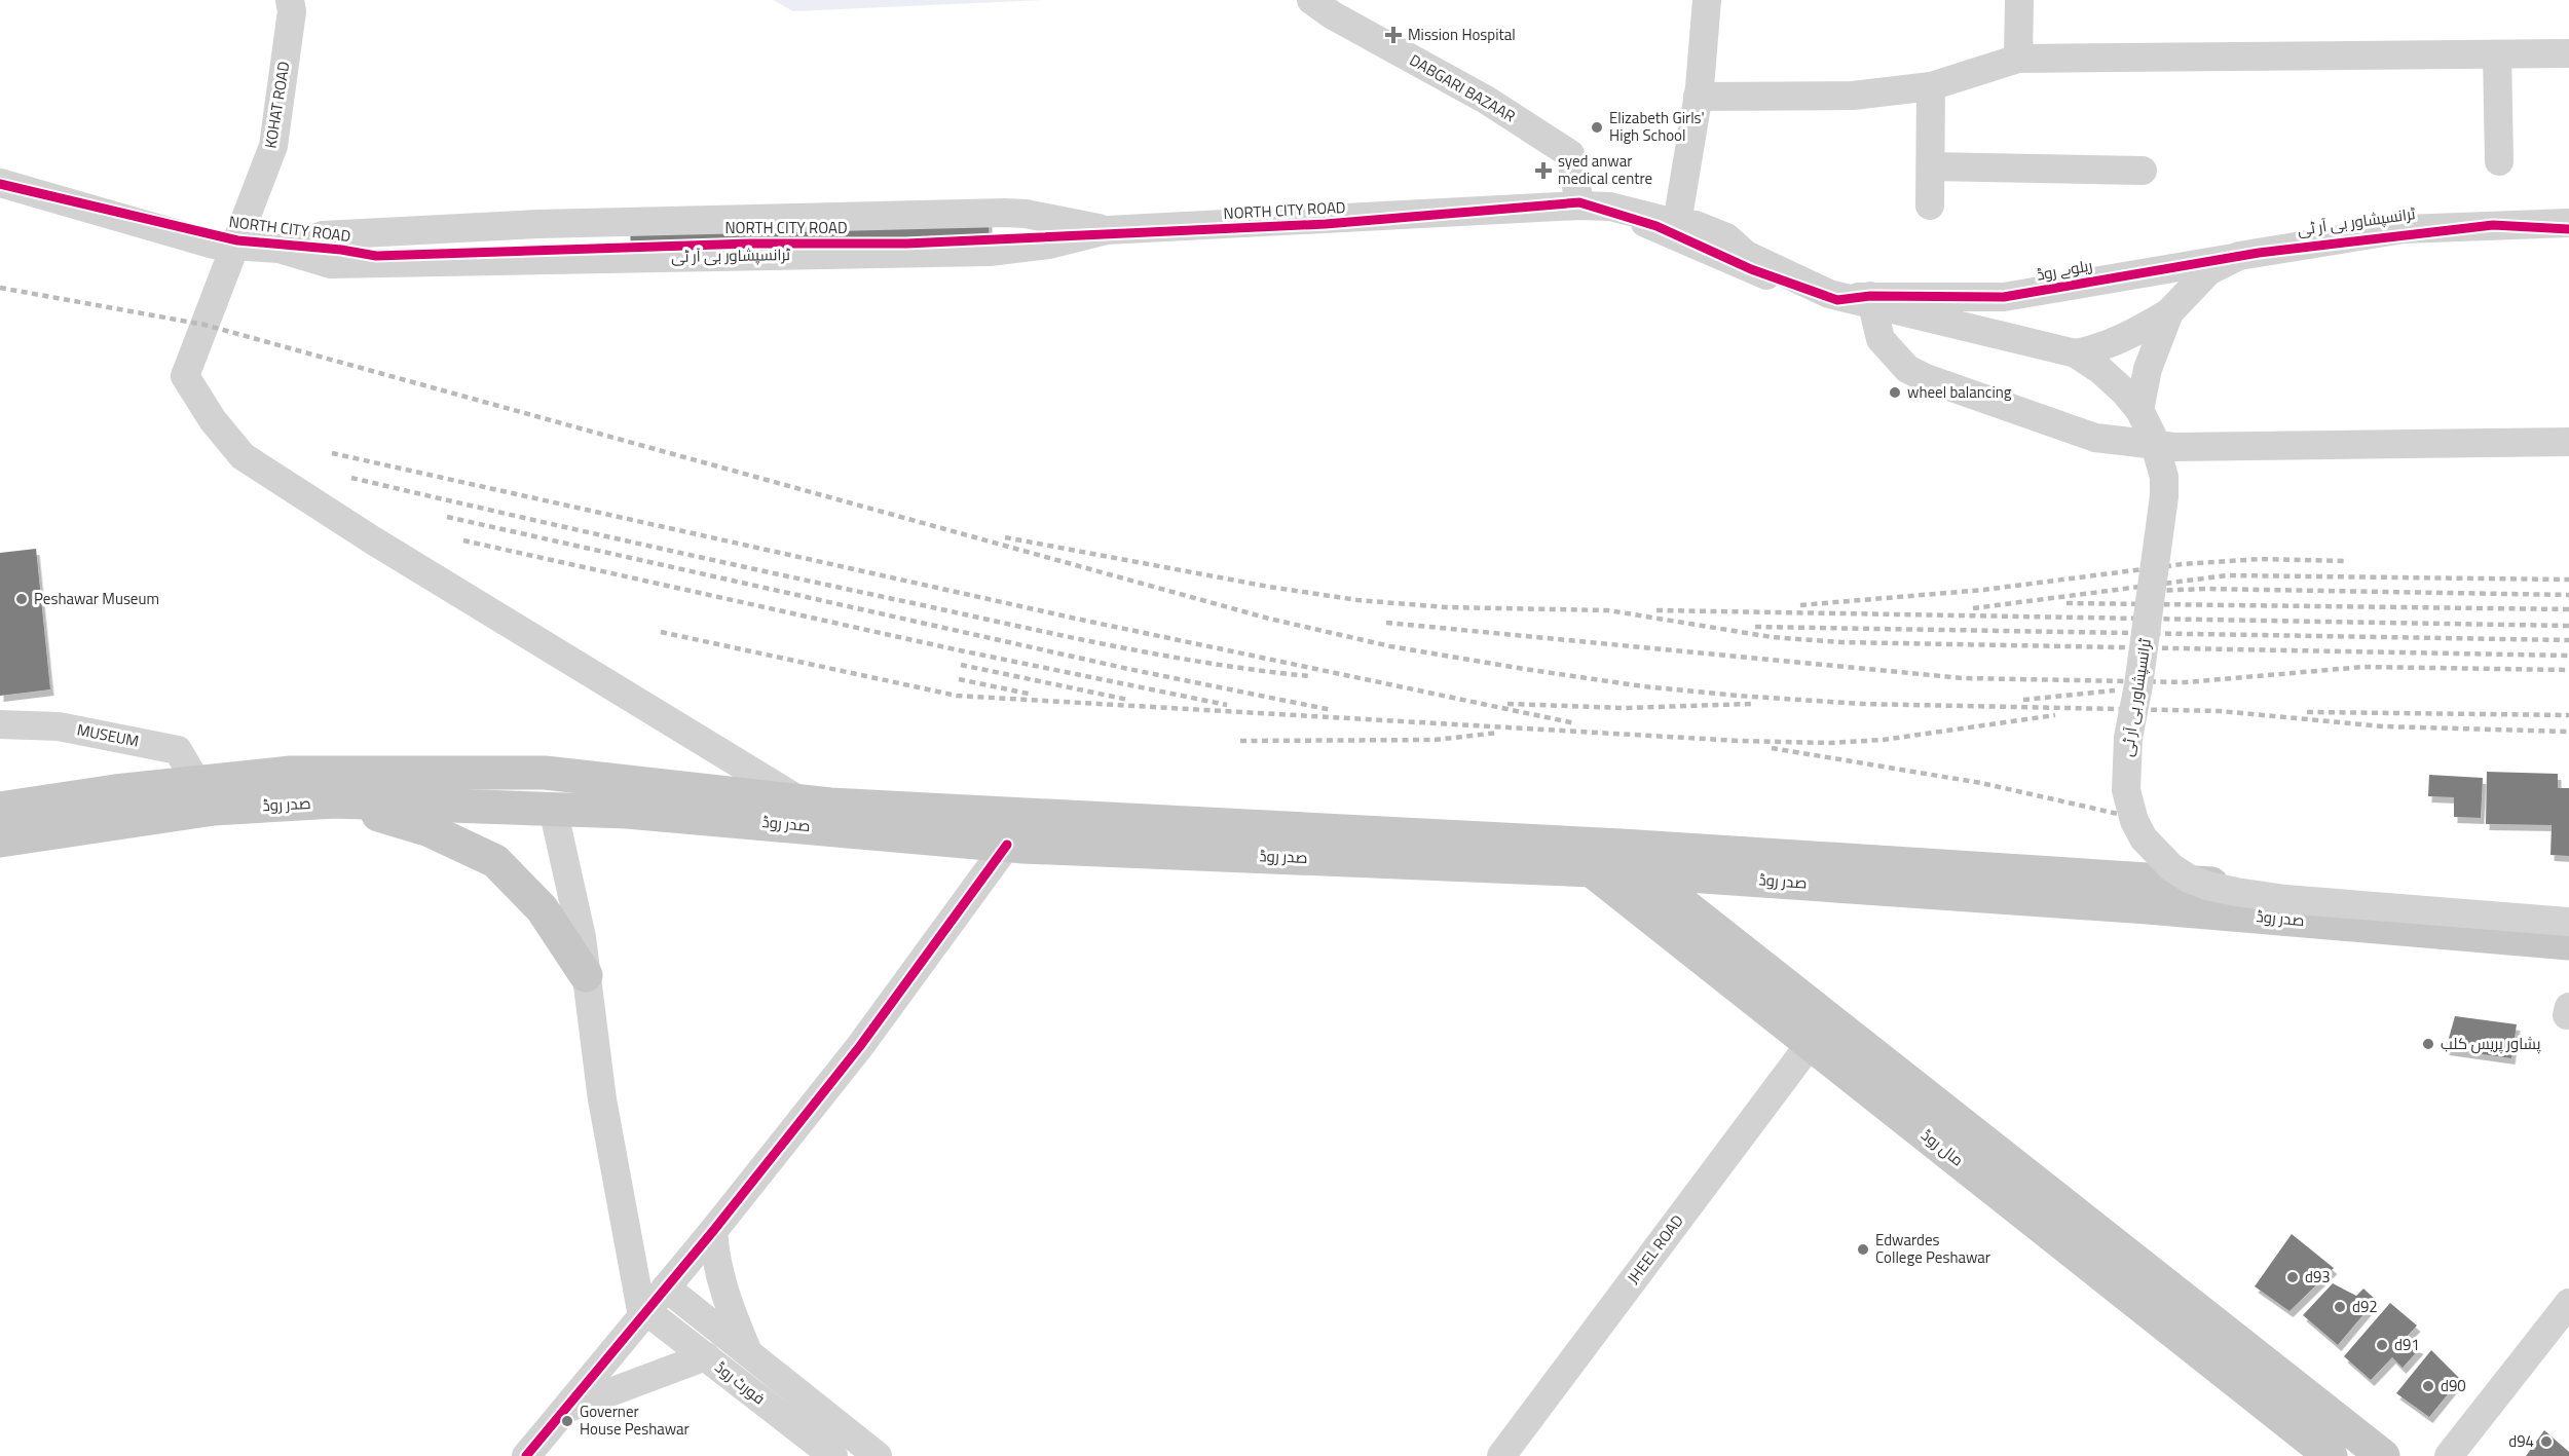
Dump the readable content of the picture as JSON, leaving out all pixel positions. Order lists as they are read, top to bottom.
{
  "streets": {
    "main road": ["صدر روڈ", "مال روڈ"],
    "street": [
      "DABGARI BAZAAR",
      "KOHAT ROAD",
      "NORTH CITY ROAD",
      "ٹرانسپشاور بی آر ٹی",
      "ریلوے روڈ",
      "MUSEUM",
      "JHEEL ROAD",
      "فورٹ روڈ"
    ]
  },
  "crossings": [
    ["DABGARI BAZAAR", "NORTH CITY ROAD"],
    ["DABGARI BAZAAR", "ریلوے روڈ"],
    ["KOHAT ROAD", "NORTH CITY ROAD"],
    ["KOHAT ROAD", "صدر روڈ"],
    ["NORTH CITY ROAD", "ٹرانسپشاور بی آر ٹی"],
    ["NORTH CITY ROAD", "ریلوے روڈ"],
    ["MUSEUM", "صدر روڈ"],
    ["صدر روڈ", "مال روڈ"],
    ["مال روڈ", "JHEEL ROAD"]
  ],
  "places": {
    "health": ["Mission Hospital", "syed anwar medical centre"],
    "other": [
      "Elizabeth Girls' High School",
      "wheel balancing",
      "Peshawar Museum",
      "پشاور پریس کلب",
      "Edwardes College Peshawar",
      "d93",
      "d92",
      "d91",
      "d90",
      "Governer House Peshawar",
      "d94"
    ]
  }
}
